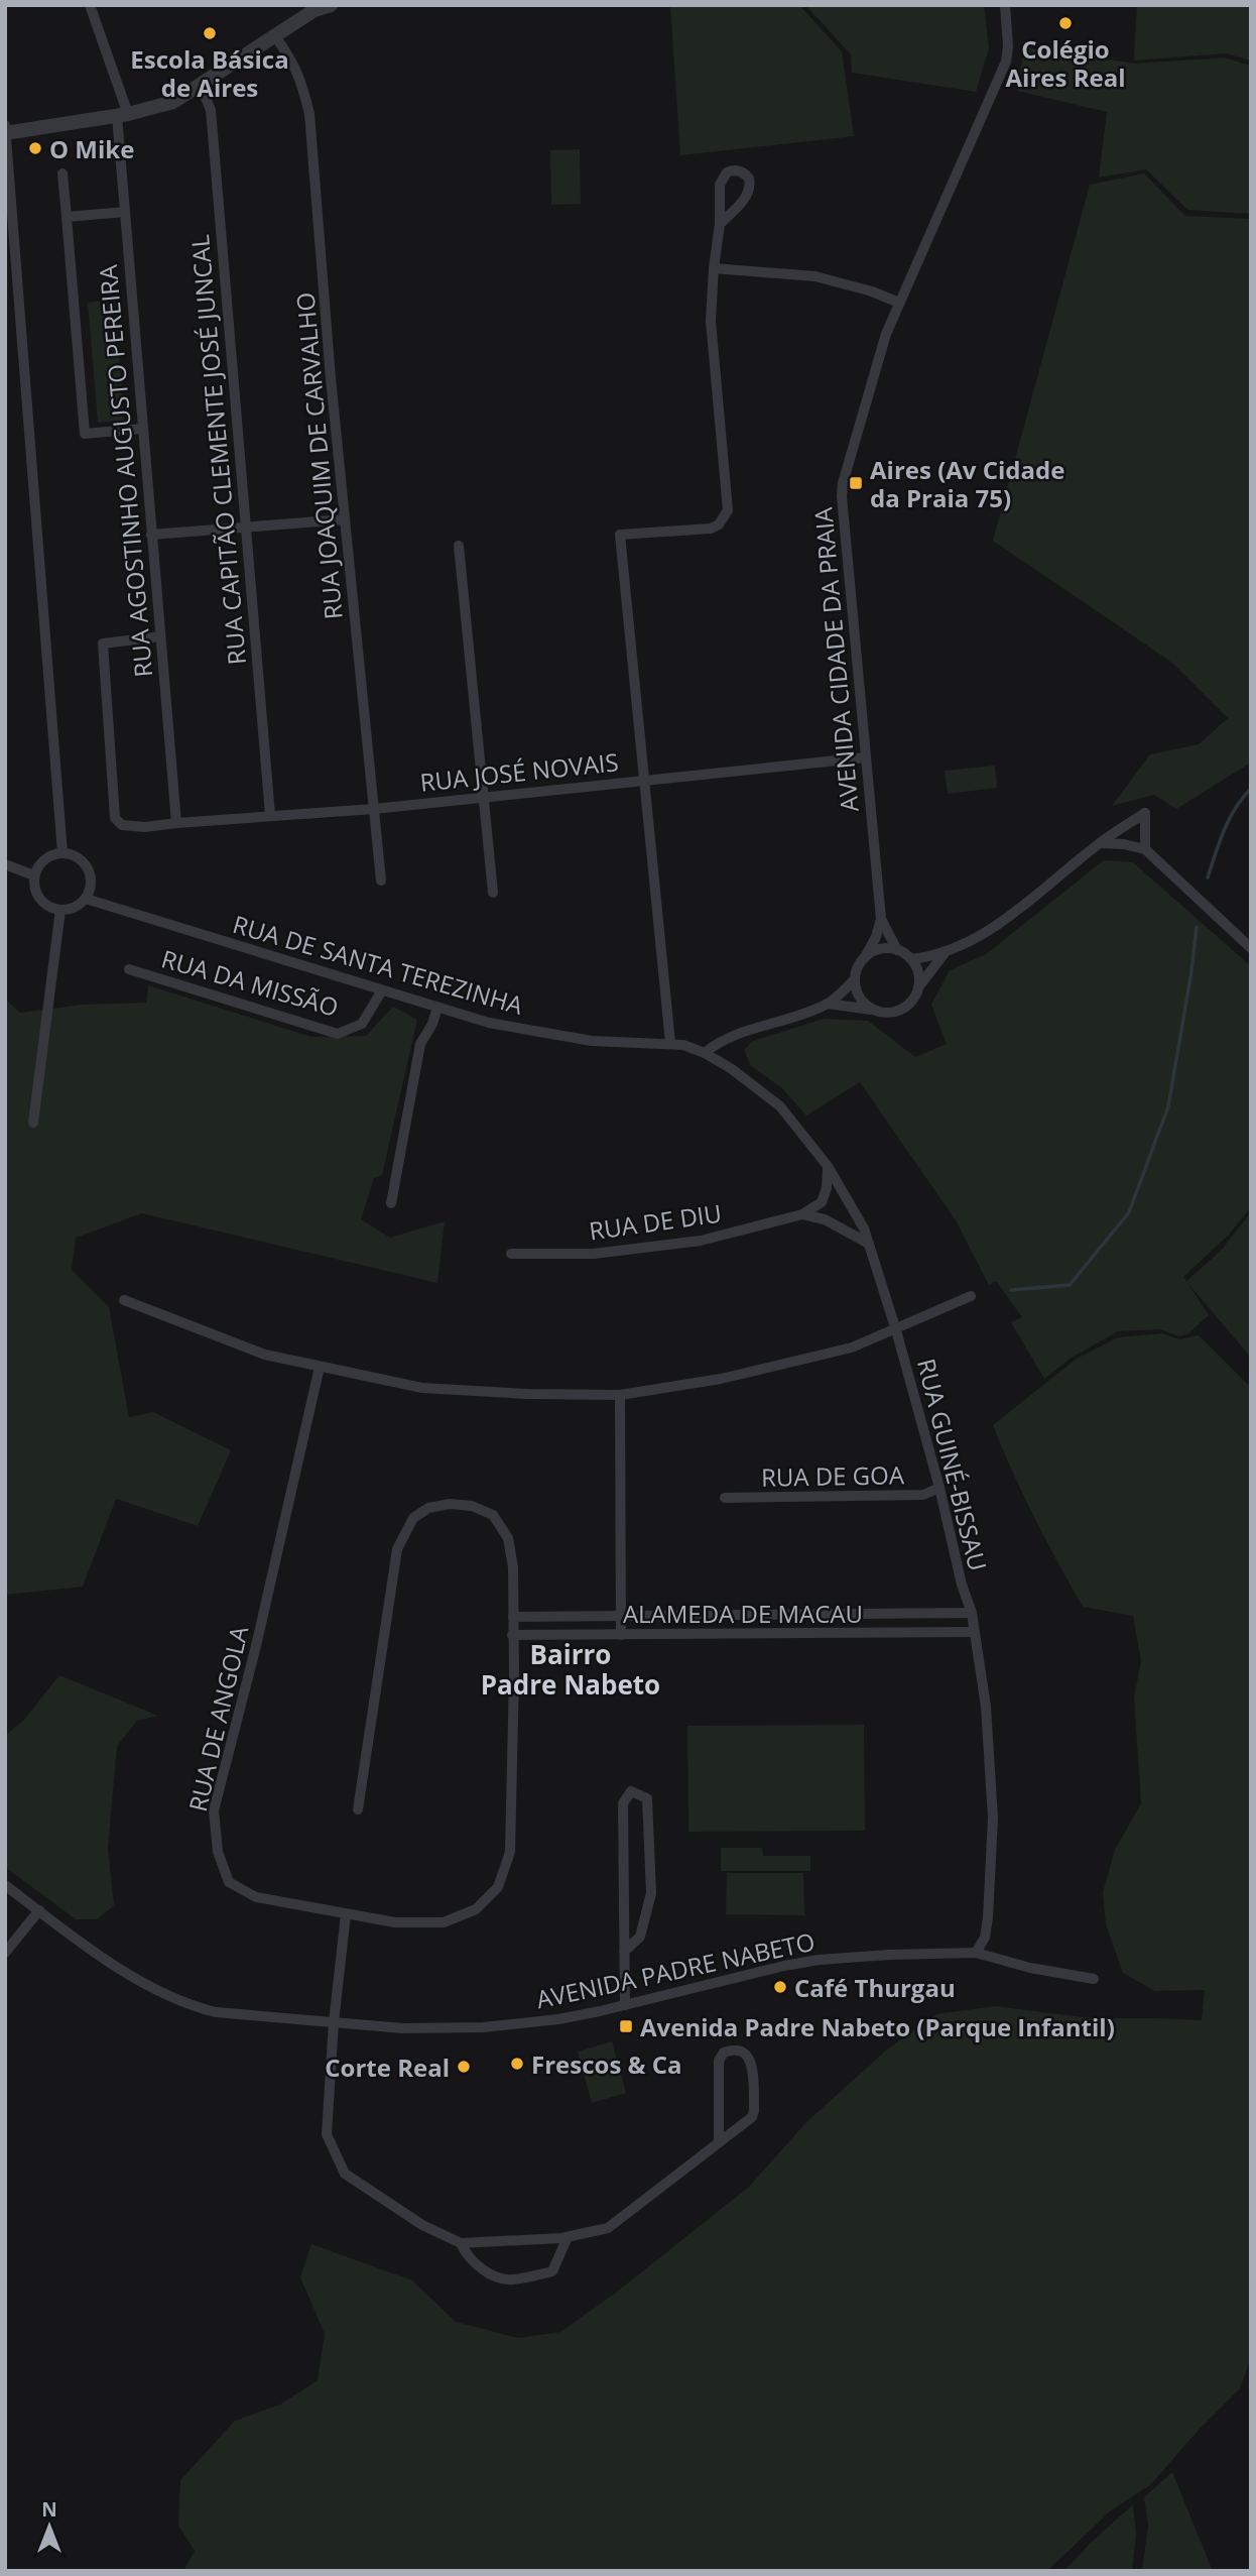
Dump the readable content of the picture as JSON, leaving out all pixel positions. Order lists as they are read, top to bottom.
{
  "streets": {
    "street": [
      "RUA CAPITÃO CLEMENTE JOSÉ JUNCAL",
      "RUA JOAQUIM DE CARVALHO",
      "RUA AGOSTINHO AUGUSTO PEREIRA",
      "AVENIDA CIDADE DA PRAIA",
      "RUA JOSÉ NOVAIS",
      "RUA DE SANTA TEREZINHA",
      "RUA DA MISSÃO",
      "RUA DE DIU",
      "RUA GUINÉ-BISSAU",
      "RUA DE GOA",
      "ALAMEDA DE MACAU",
      "RUA DE ANGOLA",
      "AVENIDA PADRE NABETO"
    ]
  },
  "crossings": [
    ["RUA CAPITÃO CLEMENTE JOSÉ JUNCAL", "RUA JOSÉ NOVAIS"],
    ["RUA JOAQUIM DE CARVALHO", "RUA JOSÉ NOVAIS"],
    ["RUA AGOSTINHO AUGUSTO PEREIRA", "RUA JOSÉ NOVAIS"],
    ["AVENIDA CIDADE DA PRAIA", "RUA JOSÉ NOVAIS"],
    ["RUA DE SANTA TEREZINHA", "RUA DA MISSÃO"],
    ["RUA DE SANTA TEREZINHA", "RUA GUINÉ-BISSAU"],
    ["RUA GUINÉ-BISSAU", "RUA DE GOA"],
    ["RUA GUINÉ-BISSAU", "ALAMEDA DE MACAU"],
    ["RUA GUINÉ-BISSAU", "AVENIDA PADRE NABETO"],
    ["ALAMEDA DE MACAU", "RUA DE ANGOLA"]
  ],
  "districts": ["Bairro Padre Nabeto"],
  "places": {
    "other": [
      "Colégio Aires Real",
      "Escola Básica de Aires",
      "O Mike",
      "Café Thurgau",
      "Frescos & Ca",
      "Corte Real"
    ],
    "transit": ["Aires (Av Cidade da Praia 75)", "Avenida Padre Nabeto (Parque Infantil)"]
  },
  "north": "top"
}
